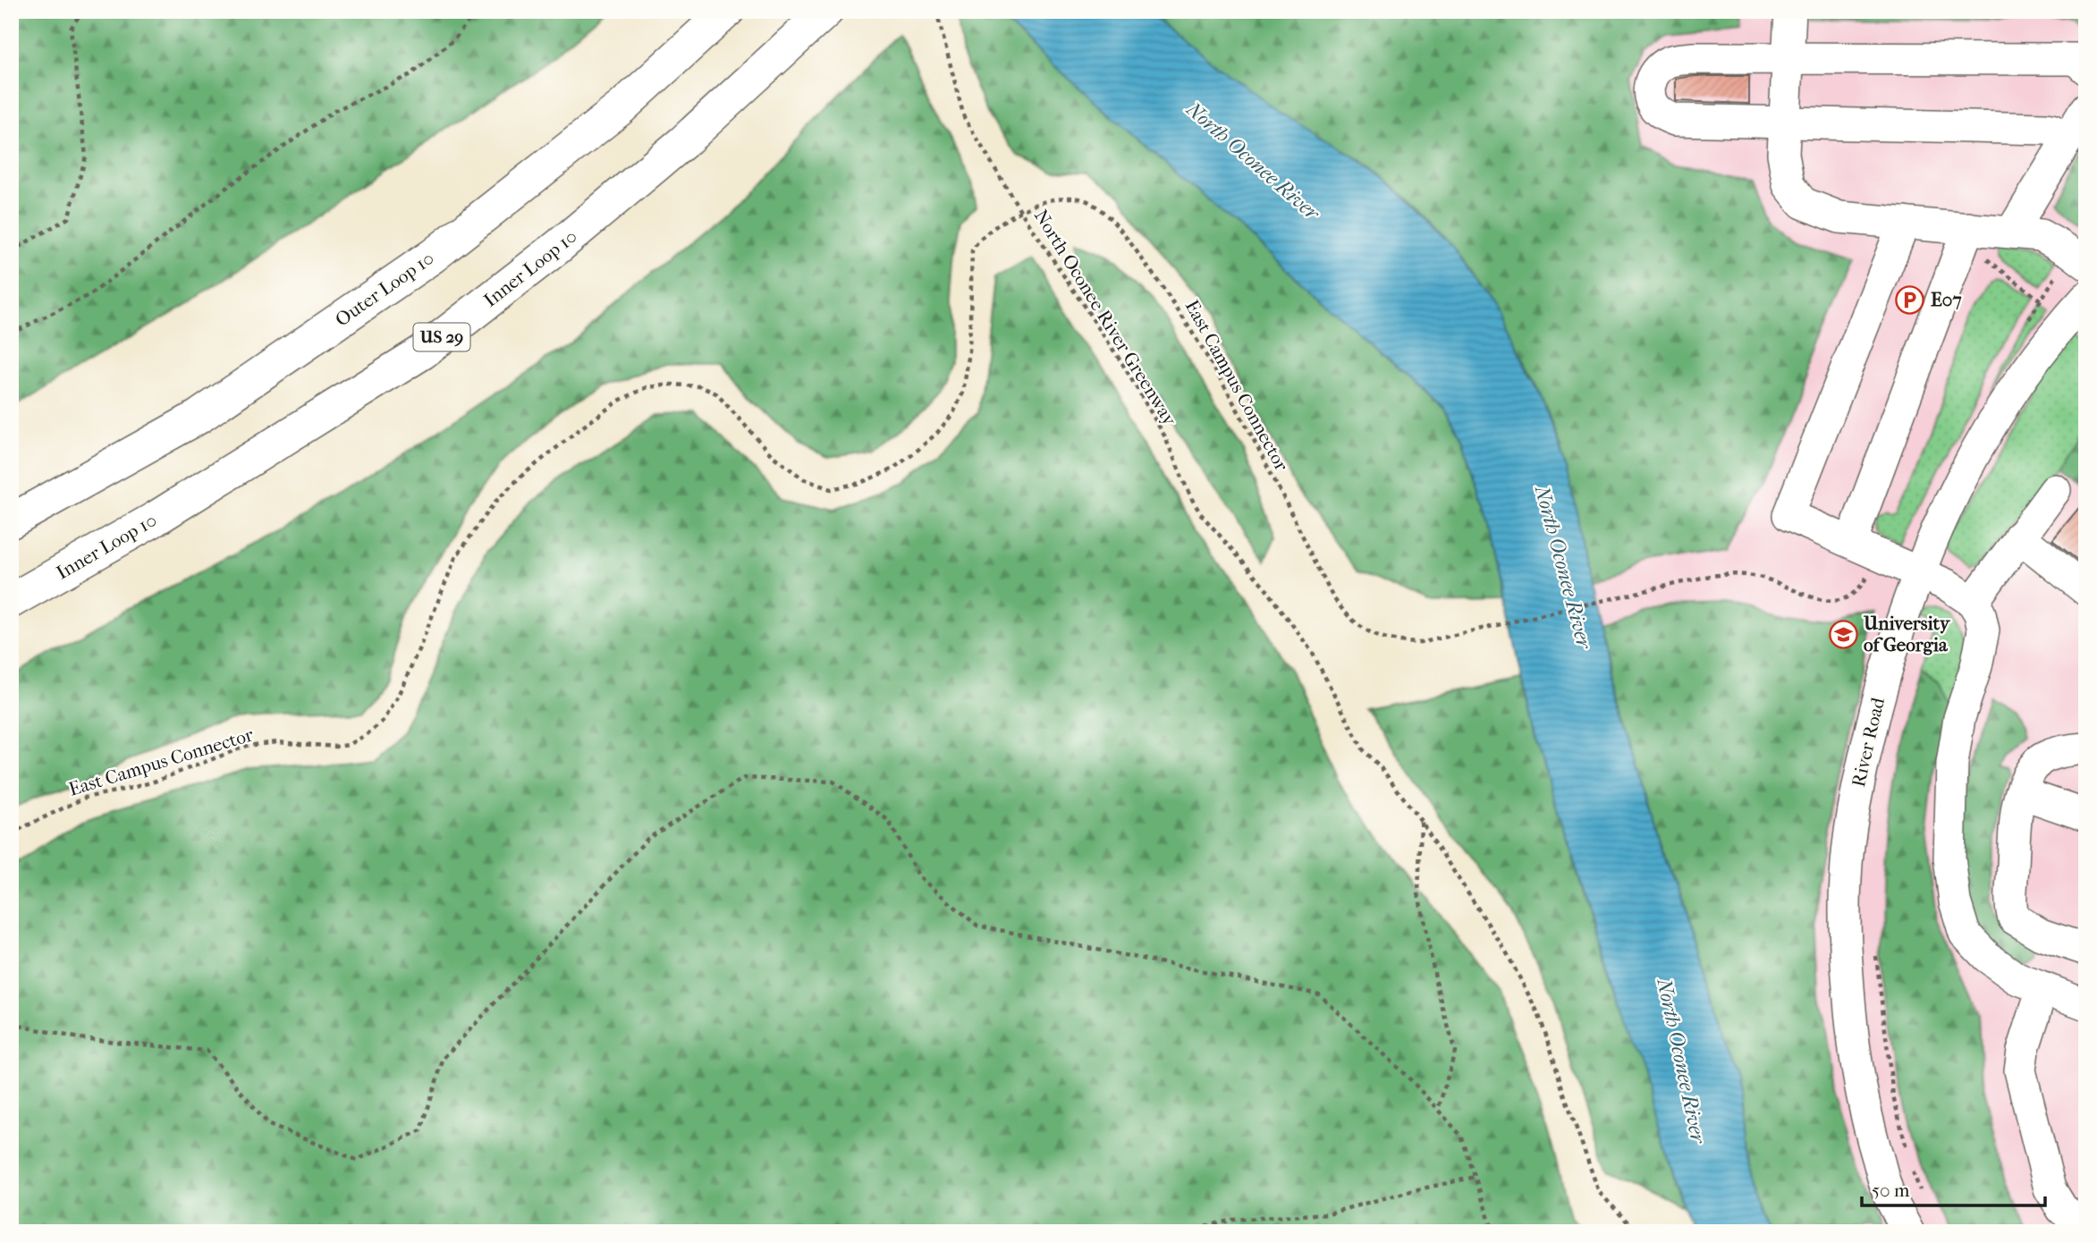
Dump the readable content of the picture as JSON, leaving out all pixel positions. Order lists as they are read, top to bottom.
{
  "streets": {
    "highway": ["Inner Loop 10", "Outer Loop 10", "US 29"],
    "street": ["River Road"],
    "path": ["North Oconee River Greenway", "East Campus Connector"]
  },
  "crossings": [
    ["North Oconee River Greenway", "East Campus Connector"]
  ],
  "water": ["North Oconee River"],
  "places": {
    "parking": ["E07"],
    "school or university": ["University of Georgia"]
  },
  "scale_bar": "50 m"
}
